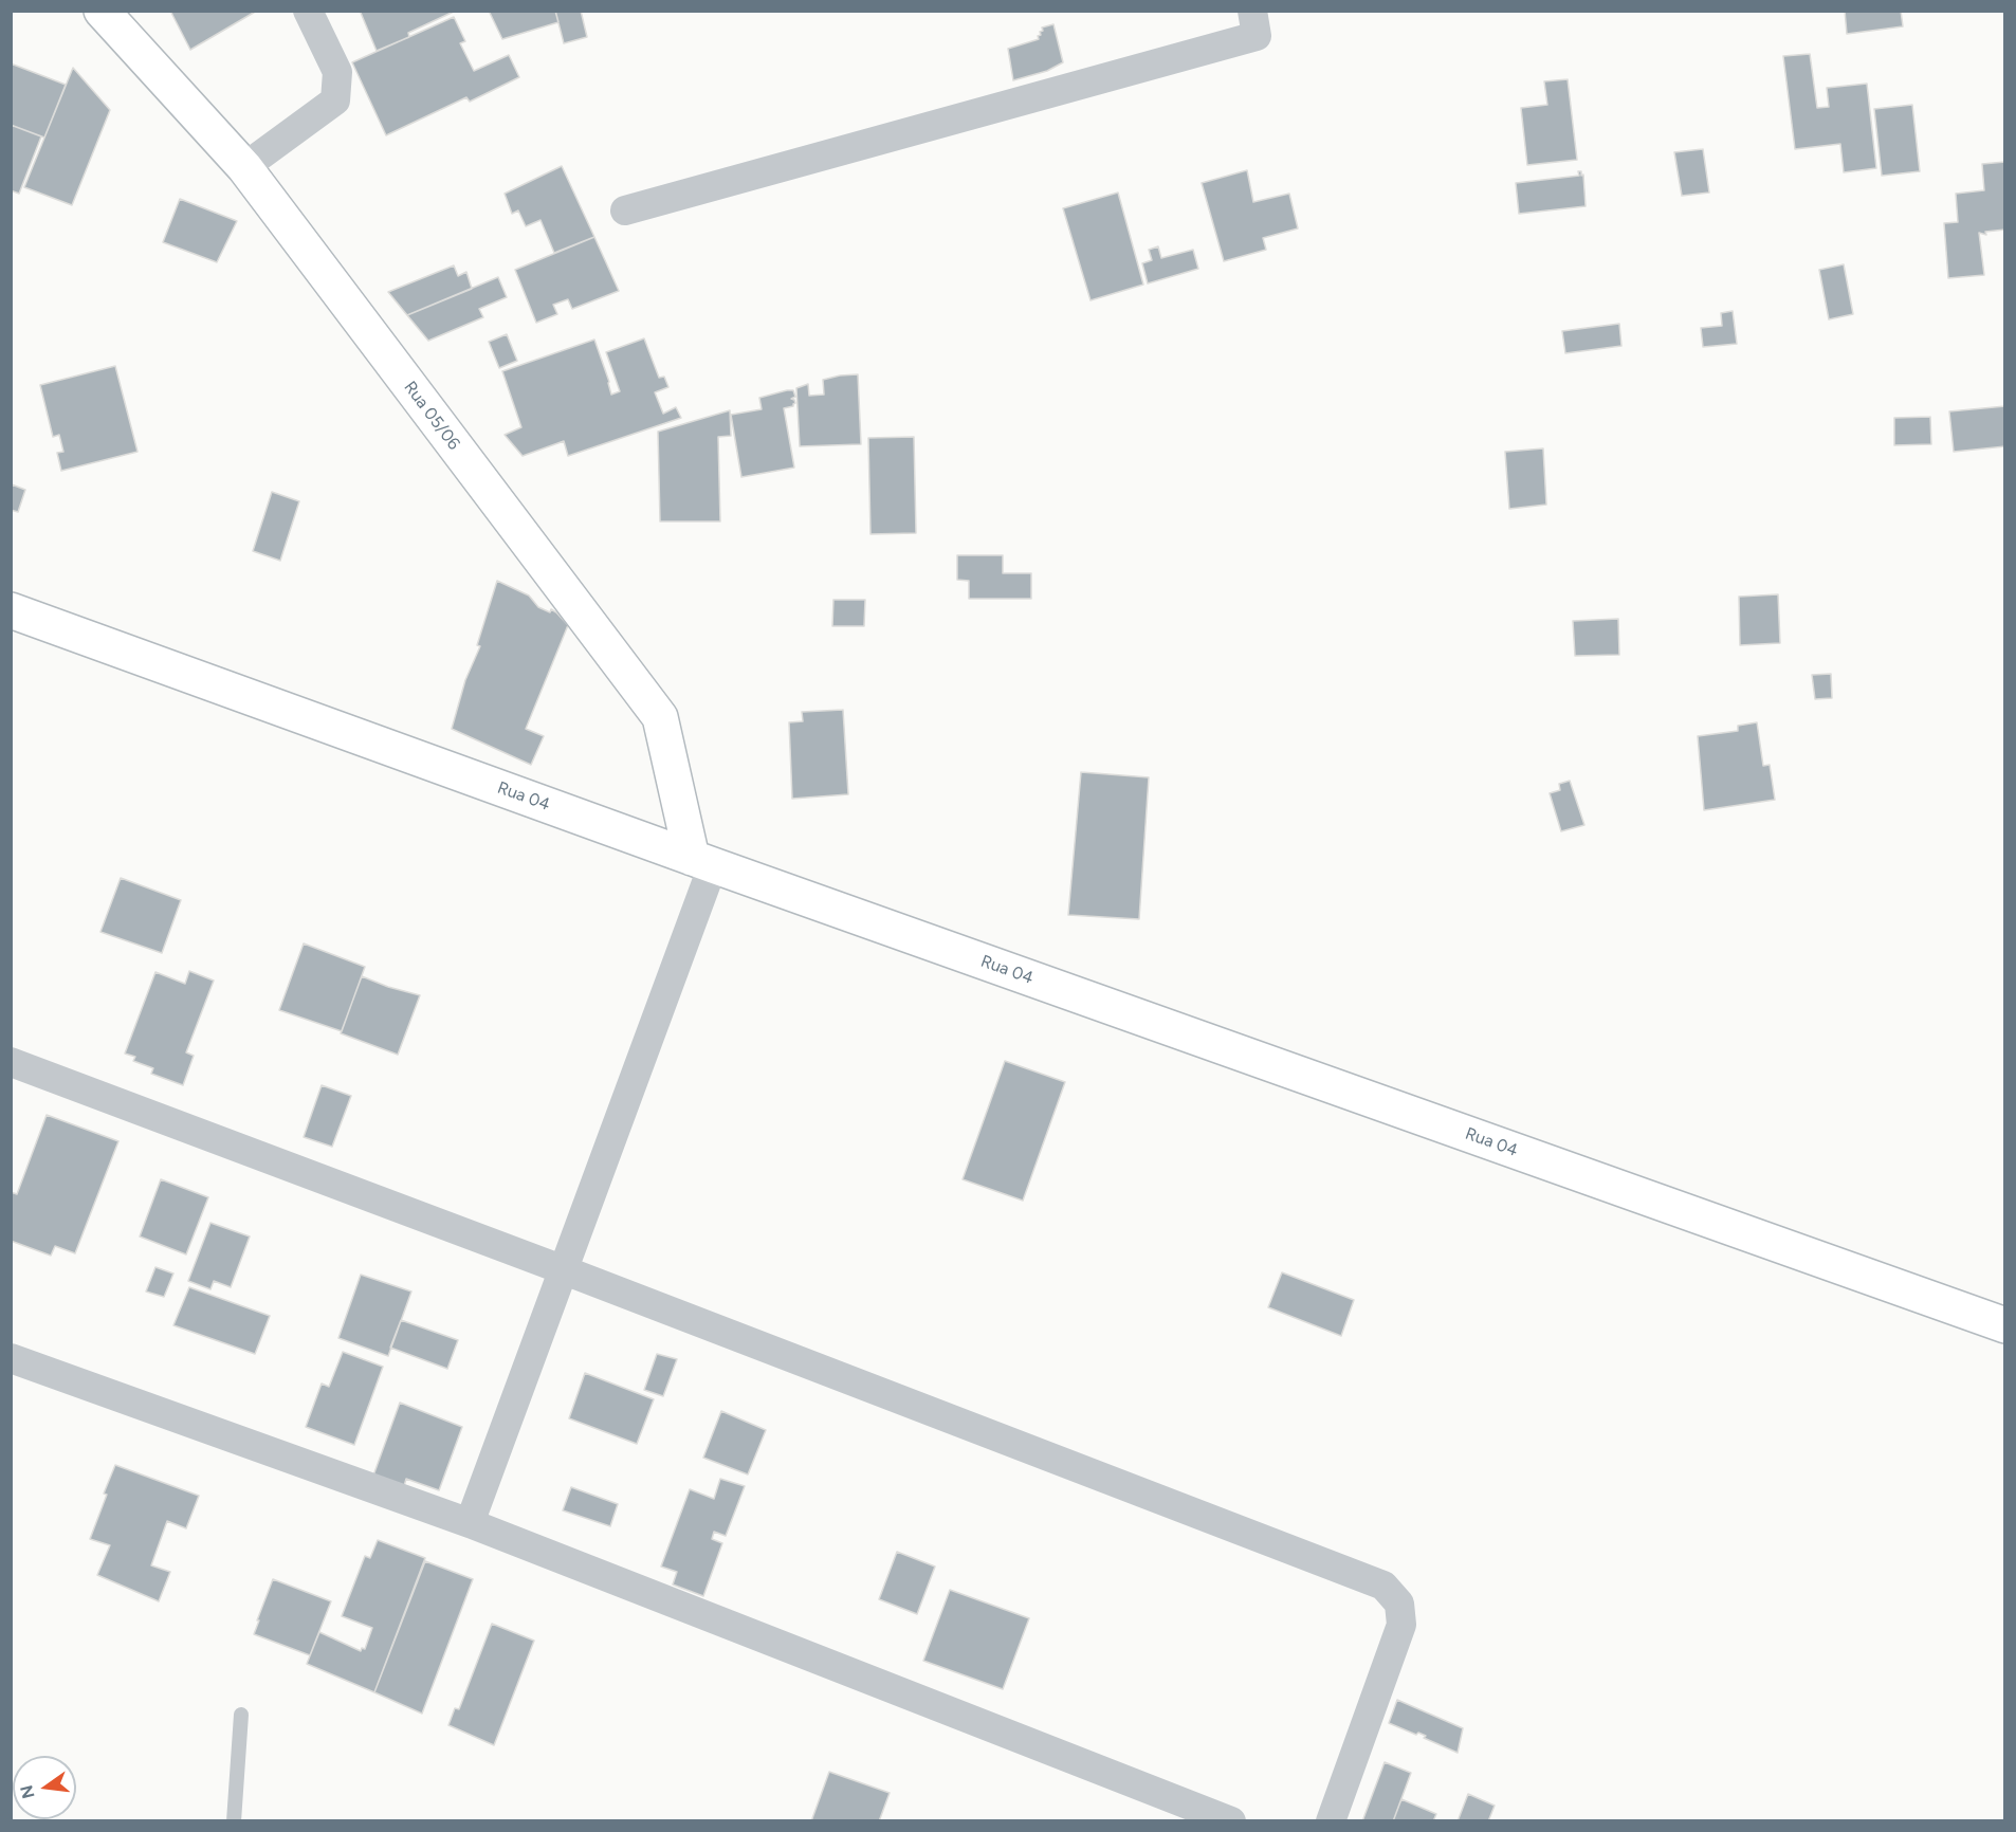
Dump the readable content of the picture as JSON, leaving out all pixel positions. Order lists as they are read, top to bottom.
{
  "streets": {
    "street": ["Rua 05/06", "Rua 04"]
  },
  "crossings": [
    ["Rua 05/06", "Rua 04"]
  ],
  "north": "left"
}
